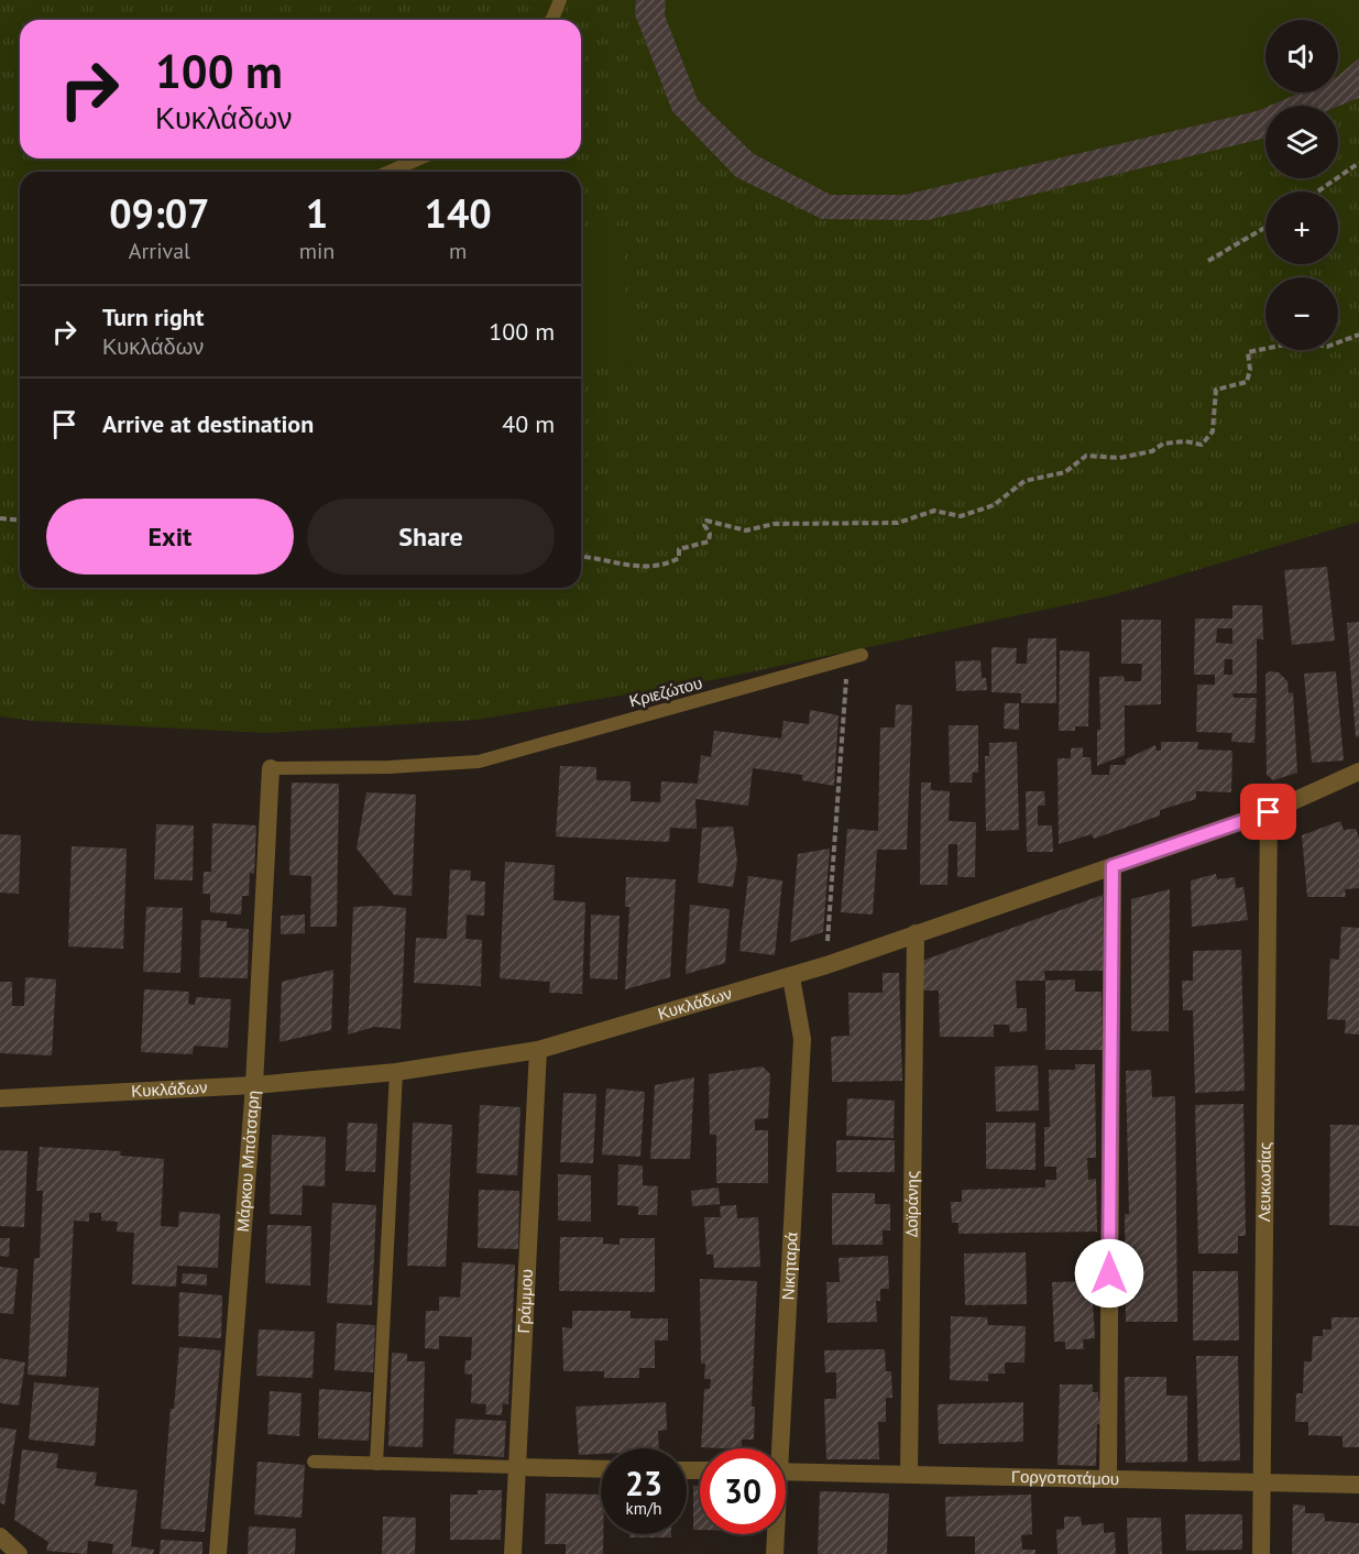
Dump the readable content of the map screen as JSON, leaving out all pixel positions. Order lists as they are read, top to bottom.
{
  "streets": {
    "street": [
      "Κυκλάδων",
      "Μάρκου Μπότσαρη",
      "Λευκωσίας",
      "Δοϊράνης",
      "Νικηταρά",
      "Γράμμου",
      "Γοργοποτάμου"
    ],
    "lane": ["Κριεζώτου"]
  },
  "crossings": [
    ["Κριεζώτου", "Μάρκου Μπότσαρη"],
    ["Κυκλάδων", "Μάρκου Μπότσαρη"],
    ["Κυκλάδων", "Λευκωσίας"],
    ["Κυκλάδων", "Δοϊράνης"],
    ["Κυκλάδων", "Νικηταρά"],
    ["Κυκλάδων", "Γράμμου"],
    ["Λευκωσίας", "Γοργοποτάμου"],
    ["Δοϊράνης", "Γοργοποτάμου"]
  ],
  "page": {
    "map_buttons": ["+", "−"],
    "turn": ["100 m", "Κυκλάδων"],
    "eta": [
      "09:07",
      "Arrival",
      "1",
      "min",
      "140",
      "m"
    ],
    "list": [
      {
        "name": "Turn right",
        "note": "Κυκλάδων",
        "value": "100 m"
      },
      {
        "name": "Arrive at destination",
        "value": "40 m"
      }
    ],
    "buttons": ["Exit", "Share"],
    "speed": "23 km/h",
    "limit": "30"
  }
}
